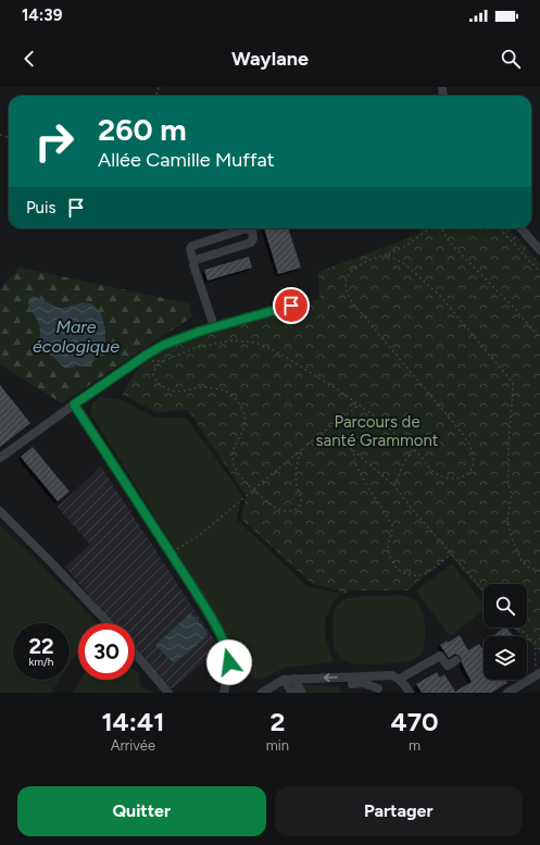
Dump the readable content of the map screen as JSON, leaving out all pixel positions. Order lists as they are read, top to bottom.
{
  "water": ["Mare écologique"],
  "parks": ["Parcours de santé Grammont"],
  "page": {
    "status": "14:39",
    "header": "Waylane",
    "turn": ["260 m", "Allée Camille Muffat"],
    "then": "Puis",
    "speed": "22 km/h",
    "limit": "30",
    "eta": [
      "14:41",
      "Arrivée",
      "2",
      "min",
      "470",
      "m"
    ],
    "buttons": ["Quitter", "Partager"]
  }
}
